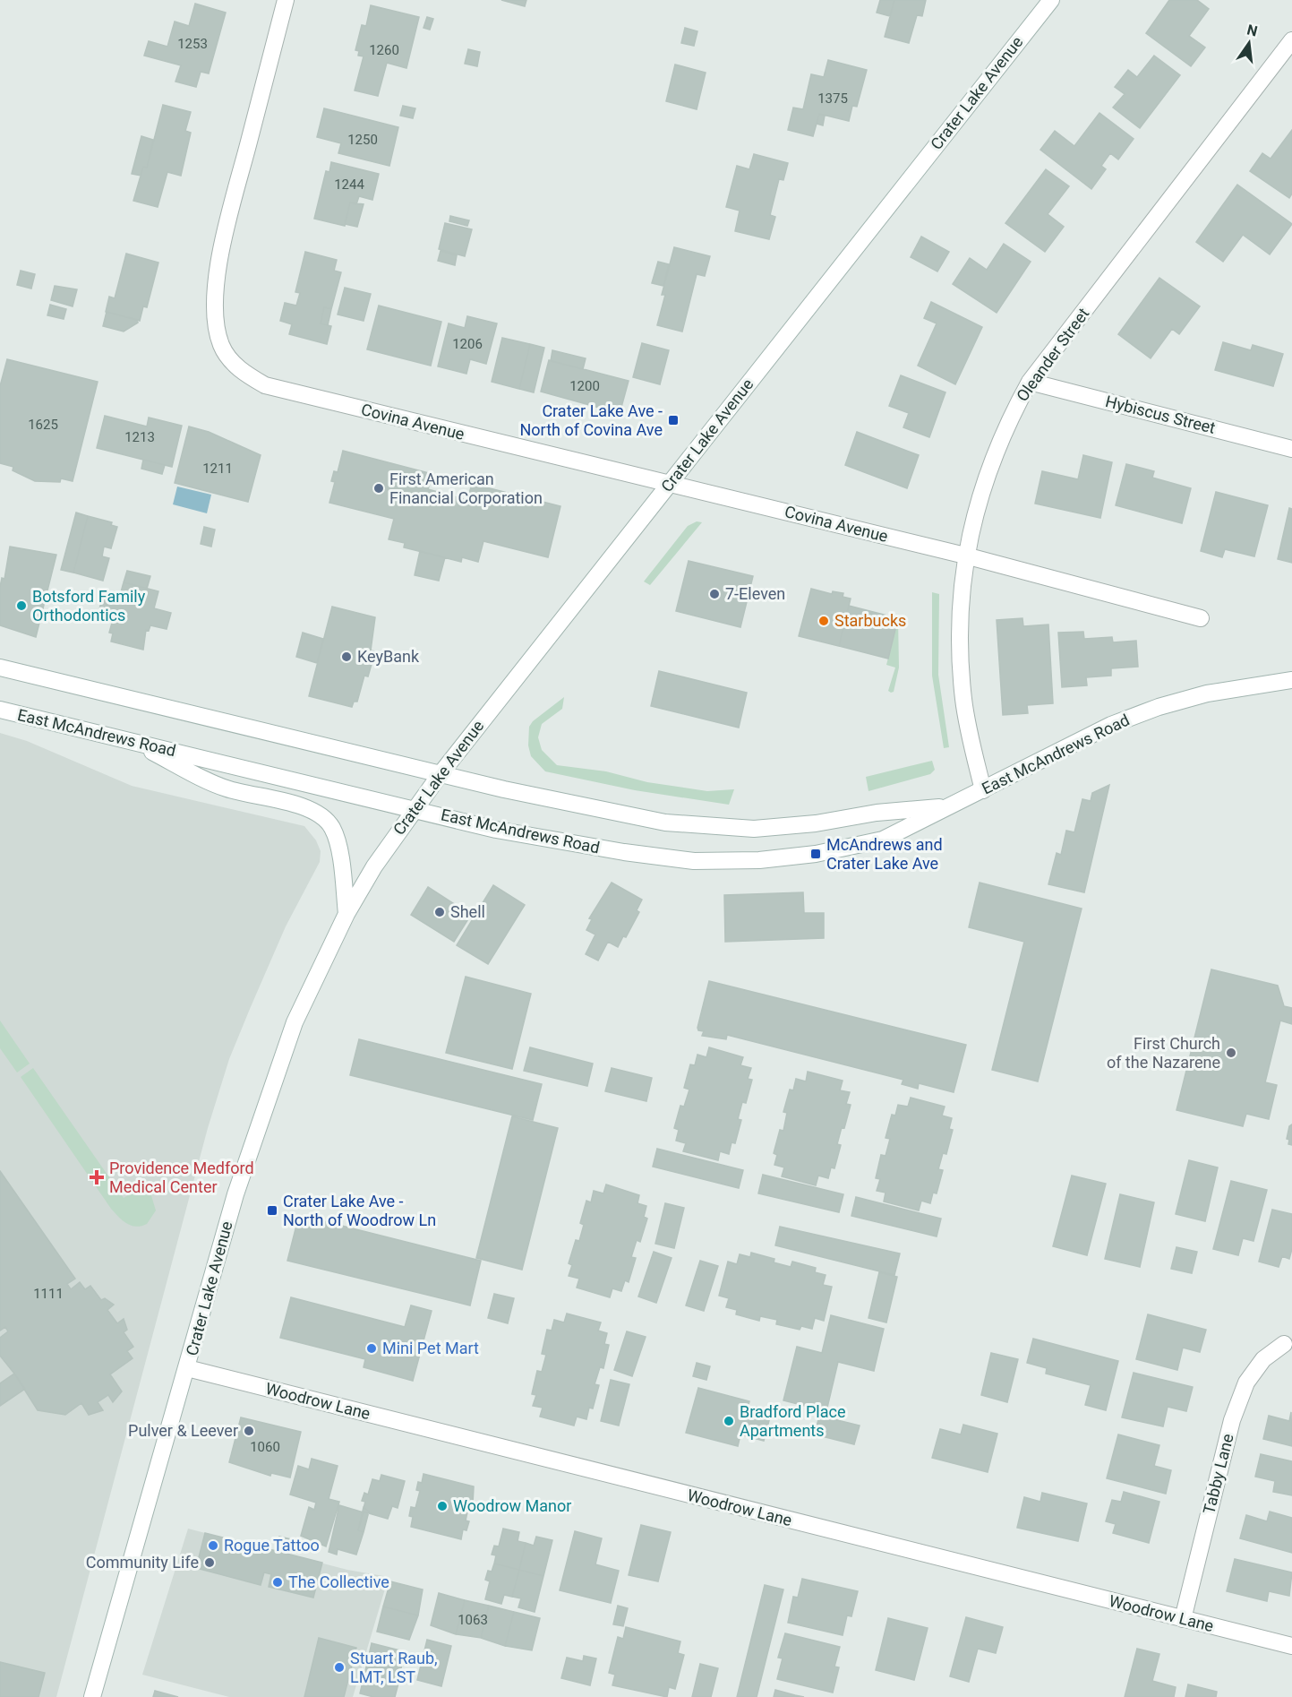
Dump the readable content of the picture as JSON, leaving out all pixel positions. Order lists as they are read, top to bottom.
{
  "streets": {
    "main road": [
      "Crater Lake Avenue",
      "Oleander Street",
      "Hybiscus Street",
      "Covina Avenue",
      "East McAndrews Road",
      "Woodrow Lane",
      "Tabby Lane"
    ]
  },
  "crossings": [
    ["Crater Lake Avenue", "Covina Avenue"],
    ["Crater Lake Avenue", "East McAndrews Road"],
    ["Crater Lake Avenue", "Woodrow Lane"],
    ["Oleander Street", "Hybiscus Street"],
    ["Oleander Street", "Covina Avenue"],
    ["Oleander Street", "East McAndrews Road"],
    ["Woodrow Lane", "Tabby Lane"]
  ],
  "places": {
    "transit": ["Crater Lake Ave - North of Covina Ave", "McAndrews and Crater Lake Ave", "Crater Lake Ave - North of Woodrow Ln"],
    "other": [
      "First American Financial Corporation",
      "7-Eleven",
      "Botsford Family Orthodontics",
      "Starbucks",
      "KeyBank",
      "Shell",
      "First Church of the Nazarene",
      "Mini Pet Mart",
      "Bradford Place Apartments",
      "Pulver & Leever",
      "Woodrow Manor",
      "Rogue Tattoo",
      "Community Life",
      "The Collective",
      "Stuart Raub, LMT, LST"
    ],
    "health": ["Providence Medford Medical Center"]
  },
  "house_numbers": [
    "1253",
    "1260",
    "1375",
    "1250",
    "1244",
    "1206",
    "1200",
    "1625",
    "1213",
    "1211",
    "1111",
    "1060",
    "1063"
  ],
  "north": "top"
}
